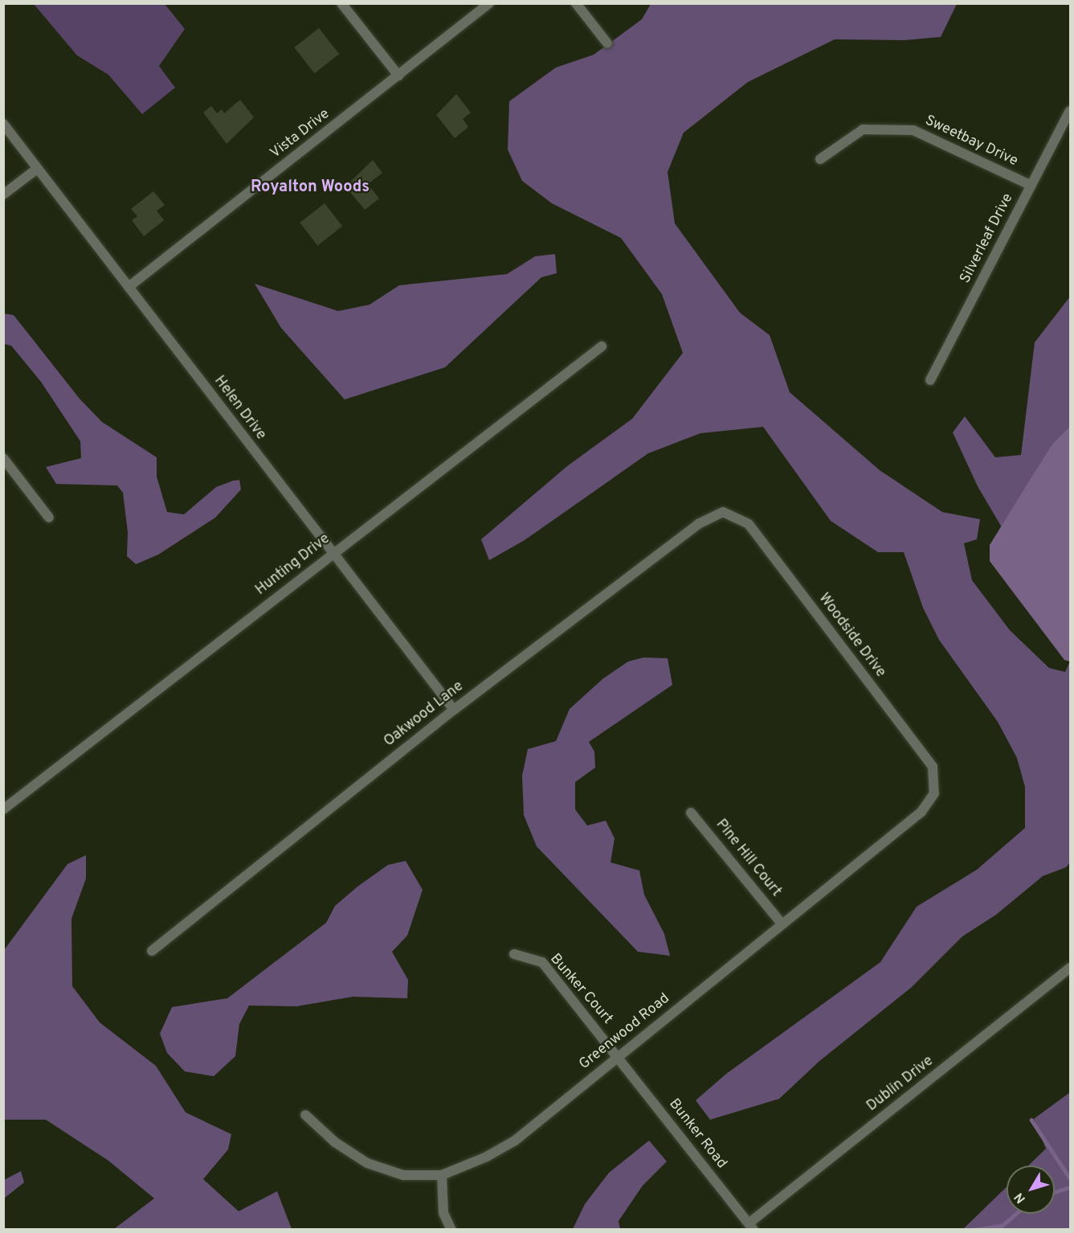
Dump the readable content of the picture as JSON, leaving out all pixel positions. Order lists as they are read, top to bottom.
{
  "streets": {
    "street": [
      "Vista Drive",
      "Sweetbay Drive",
      "Silverleaf Drive",
      "Helen Drive",
      "Hunting Drive",
      "Woodside Drive",
      "Oakwood Lane",
      "Pine Hill Court",
      "Bunker Court",
      "Greenwood Road",
      "Dublin Drive",
      "Bunker Road"
    ]
  },
  "crossings": [
    ["Vista Drive", "Helen Drive"],
    ["Sweetbay Drive", "Silverleaf Drive"],
    ["Helen Drive", "Hunting Drive"],
    ["Helen Drive", "Oakwood Lane"],
    ["Woodside Drive", "Oakwood Lane"],
    ["Woodside Drive", "Greenwood Road"],
    ["Pine Hill Court", "Greenwood Road"],
    ["Bunker Court", "Greenwood Road"],
    ["Bunker Court", "Bunker Road"],
    ["Greenwood Road", "Bunker Road"],
    ["Dublin Drive", "Bunker Road"]
  ],
  "districts": ["Royalton Woods"],
  "north": "bottom left"
}
